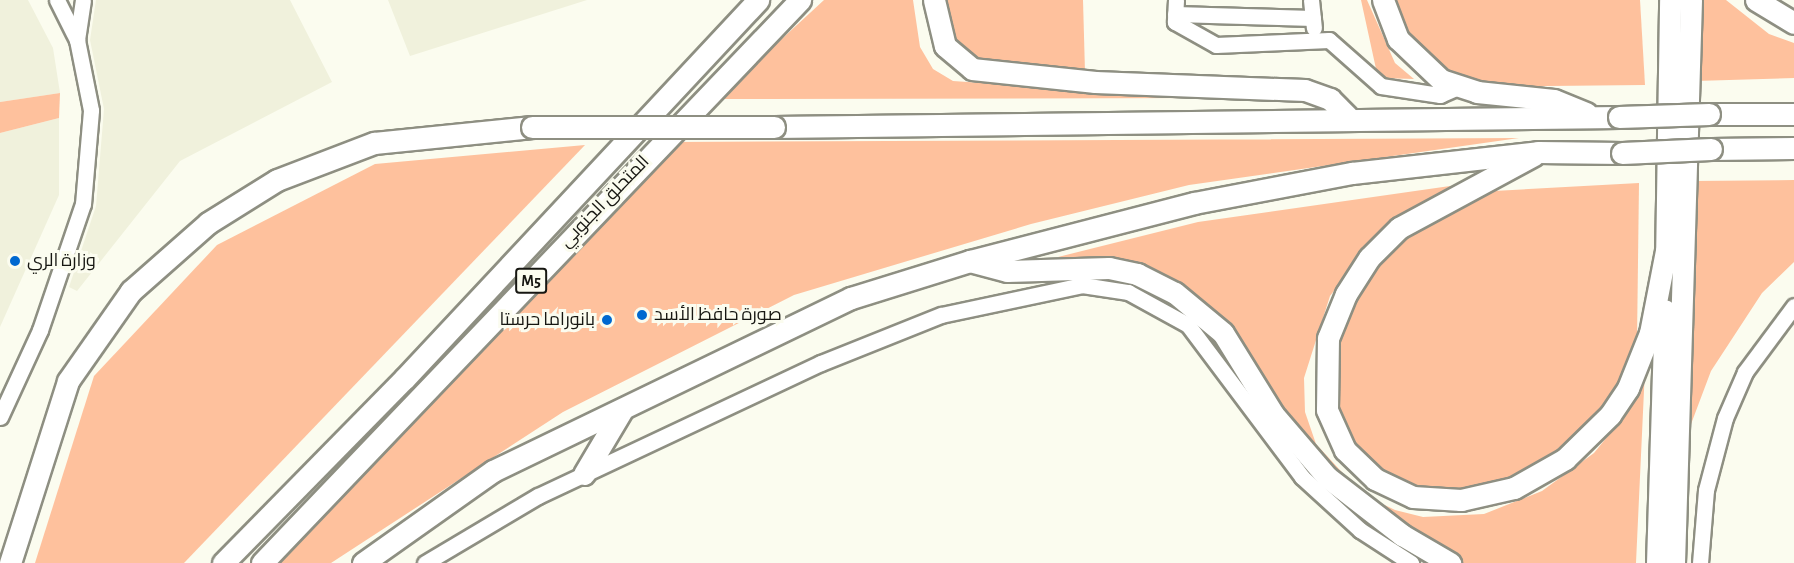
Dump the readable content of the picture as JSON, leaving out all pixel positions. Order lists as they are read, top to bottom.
{
  "streets": {
    "highway": ["المتحلق الجنوبي", "M5"]
  },
  "places": ["وزارة الري", "صورة حافظ الأسد", "بانوراما حرستا"]
}
